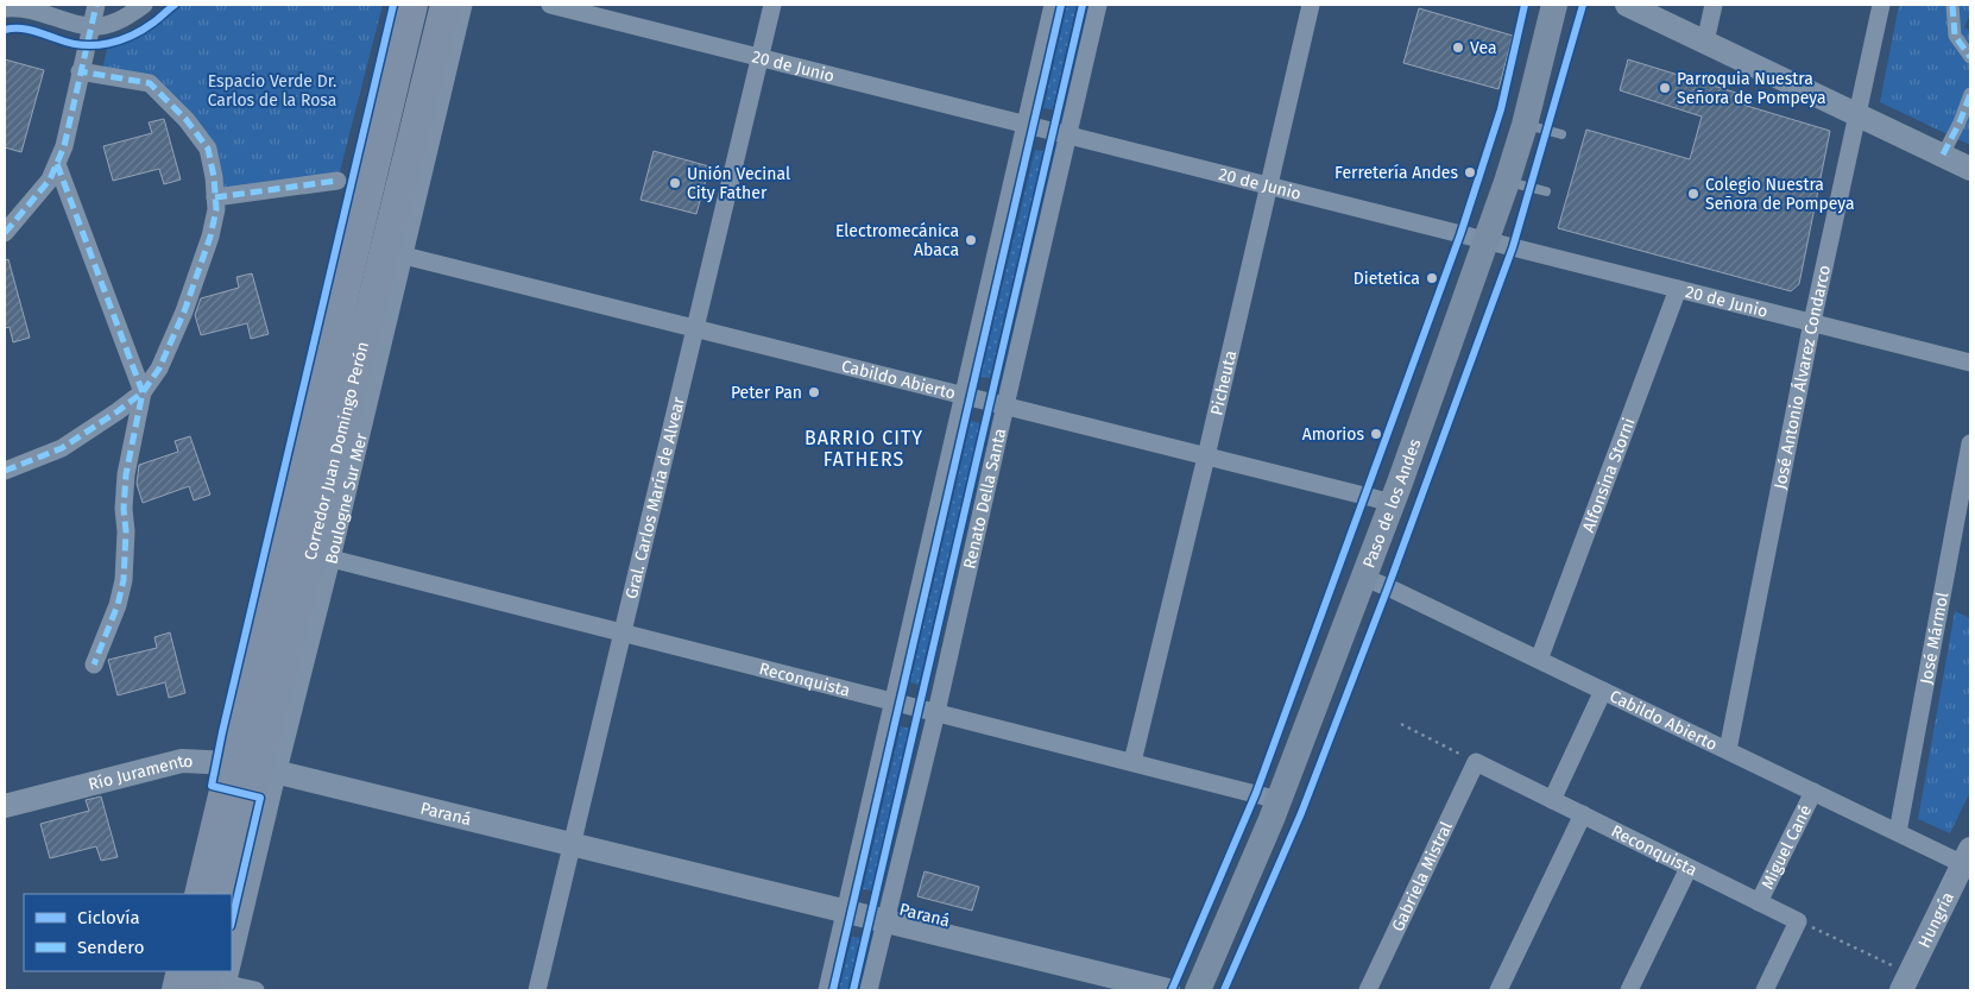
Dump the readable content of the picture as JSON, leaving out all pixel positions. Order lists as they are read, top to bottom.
{
  "streets": {
    "highway": ["Corredor Juan Domingo Perón"],
    "main road": ["Paso de los Andes"],
    "street": [
      "20 de Junio",
      "José Antonio Álvarez Condarco",
      "Cabildo Abierto",
      "Picheuta",
      "Alfonsina Storni",
      "Boulogne Sur Mer",
      "Gral. Carlos María de Alvear",
      "Renato Della Santa",
      "José Mármol",
      "Reconquista",
      "Río Juramento",
      "Paraná",
      "Miguel Cané",
      "Gabriela Mistral",
      "Hungría"
    ]
  },
  "crossings": [
    ["20 de Junio", "José Antonio Álvarez Condarco"],
    ["20 de Junio", "Picheuta"],
    ["20 de Junio", "Alfonsina Storni"],
    ["20 de Junio", "Gral. Carlos María de Alvear"],
    ["20 de Junio", "Renato Della Santa"],
    ["20 de Junio", "Paso de los Andes"],
    ["José Antonio Álvarez Condarco", "Cabildo Abierto"],
    ["Cabildo Abierto", "Picheuta"],
    ["Cabildo Abierto", "Alfonsina Storni"],
    ["Cabildo Abierto", "Boulogne Sur Mer"],
    ["Cabildo Abierto", "Gral. Carlos María de Alvear"],
    ["Cabildo Abierto", "Renato Della Santa"],
    ["Cabildo Abierto", "Paso de los Andes"],
    ["Cabildo Abierto", "José Mármol"],
    ["Cabildo Abierto", "Miguel Cané"],
    ["Cabildo Abierto", "Hungría"],
    ["Picheuta", "Reconquista"],
    ["Corredor Juan Domingo Perón", "Boulogne Sur Mer"],
    ["Corredor Juan Domingo Perón", "Río Juramento"],
    ["Corredor Juan Domingo Perón", "Paraná"],
    ["Boulogne Sur Mer", "Reconquista"],
    ["Boulogne Sur Mer", "Río Juramento"],
    ["Boulogne Sur Mer", "Paraná"],
    ["Gral. Carlos María de Alvear", "Reconquista"],
    ["Gral. Carlos María de Alvear", "Paraná"],
    ["Renato Della Santa", "Reconquista"],
    ["Renato Della Santa", "Paraná"],
    ["Paso de los Andes", "Reconquista"],
    ["Reconquista", "Miguel Cané"],
    ["Reconquista", "Gabriela Mistral"],
    ["Río Juramento", "Paraná"]
  ],
  "districts": ["BARRIO CITY FATHERS"],
  "parks": ["Espacio Verde Dr. Carlos de la Rosa"],
  "places": [
    "Vea",
    "Parroquia Nuestra Señora de Pompeya",
    "Ferretería Andes",
    "Unión Vecinal City Father",
    "Colegio Nuestra Señora de Pompeya",
    "Electromecánica Abaca",
    "Dietetica",
    "Peter Pan",
    "Amorios"
  ],
  "legend": ["Ciclovía", "Sendero"]
}
